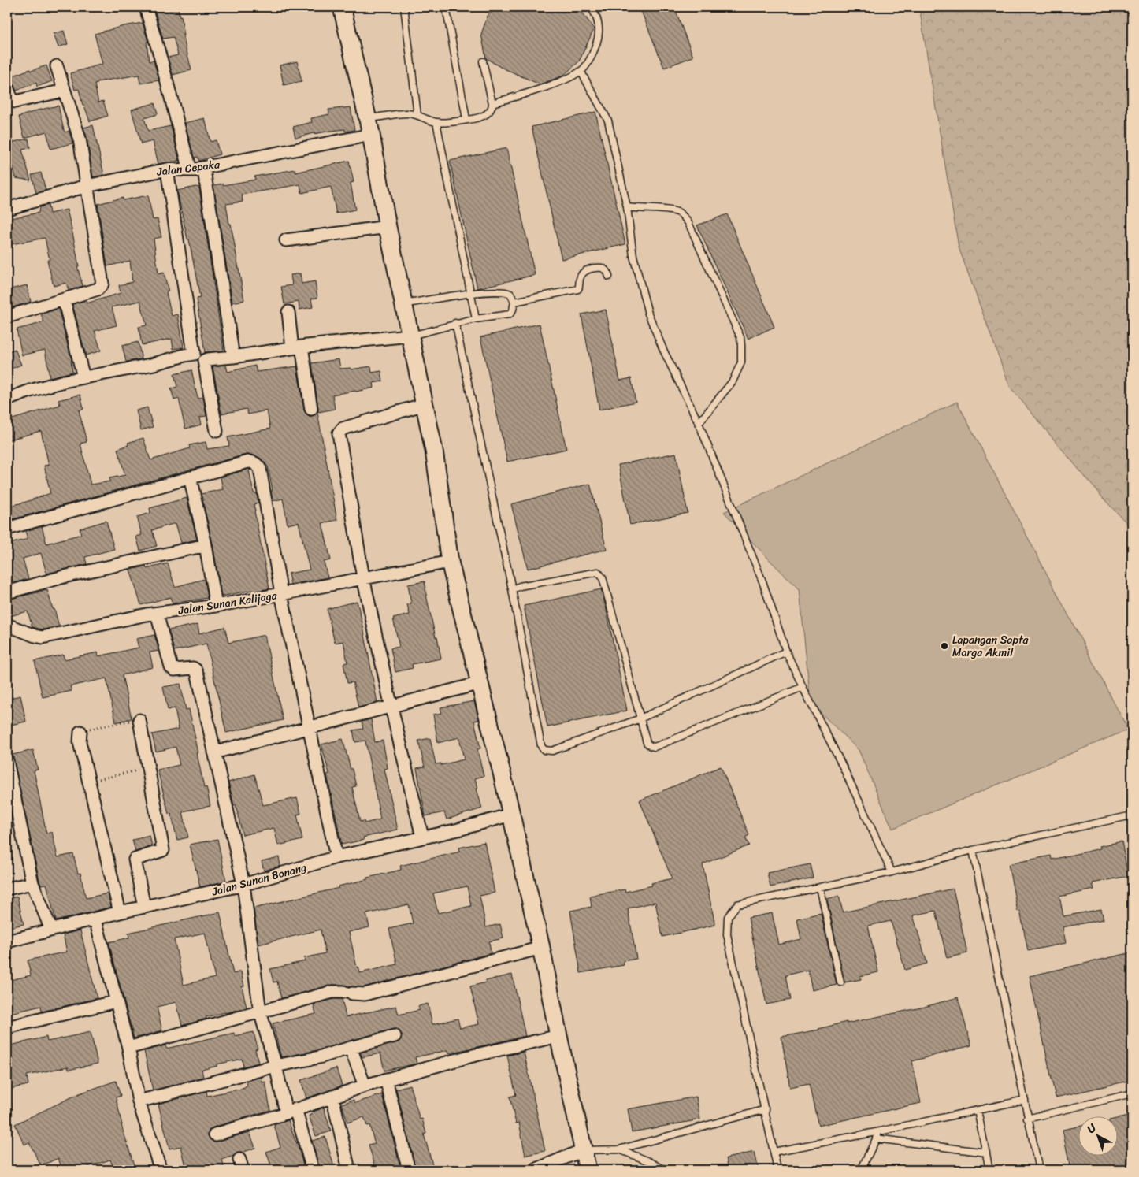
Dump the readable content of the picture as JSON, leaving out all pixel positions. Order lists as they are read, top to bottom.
{
  "streets": {
    "street": ["Jalan Cepaka", "Jalan Sunan Kalijaga", "Jalan Sunan Bonang"]
  },
  "places": ["Lapangan Sapta Marga Akmil"],
  "north": "top left"
}
